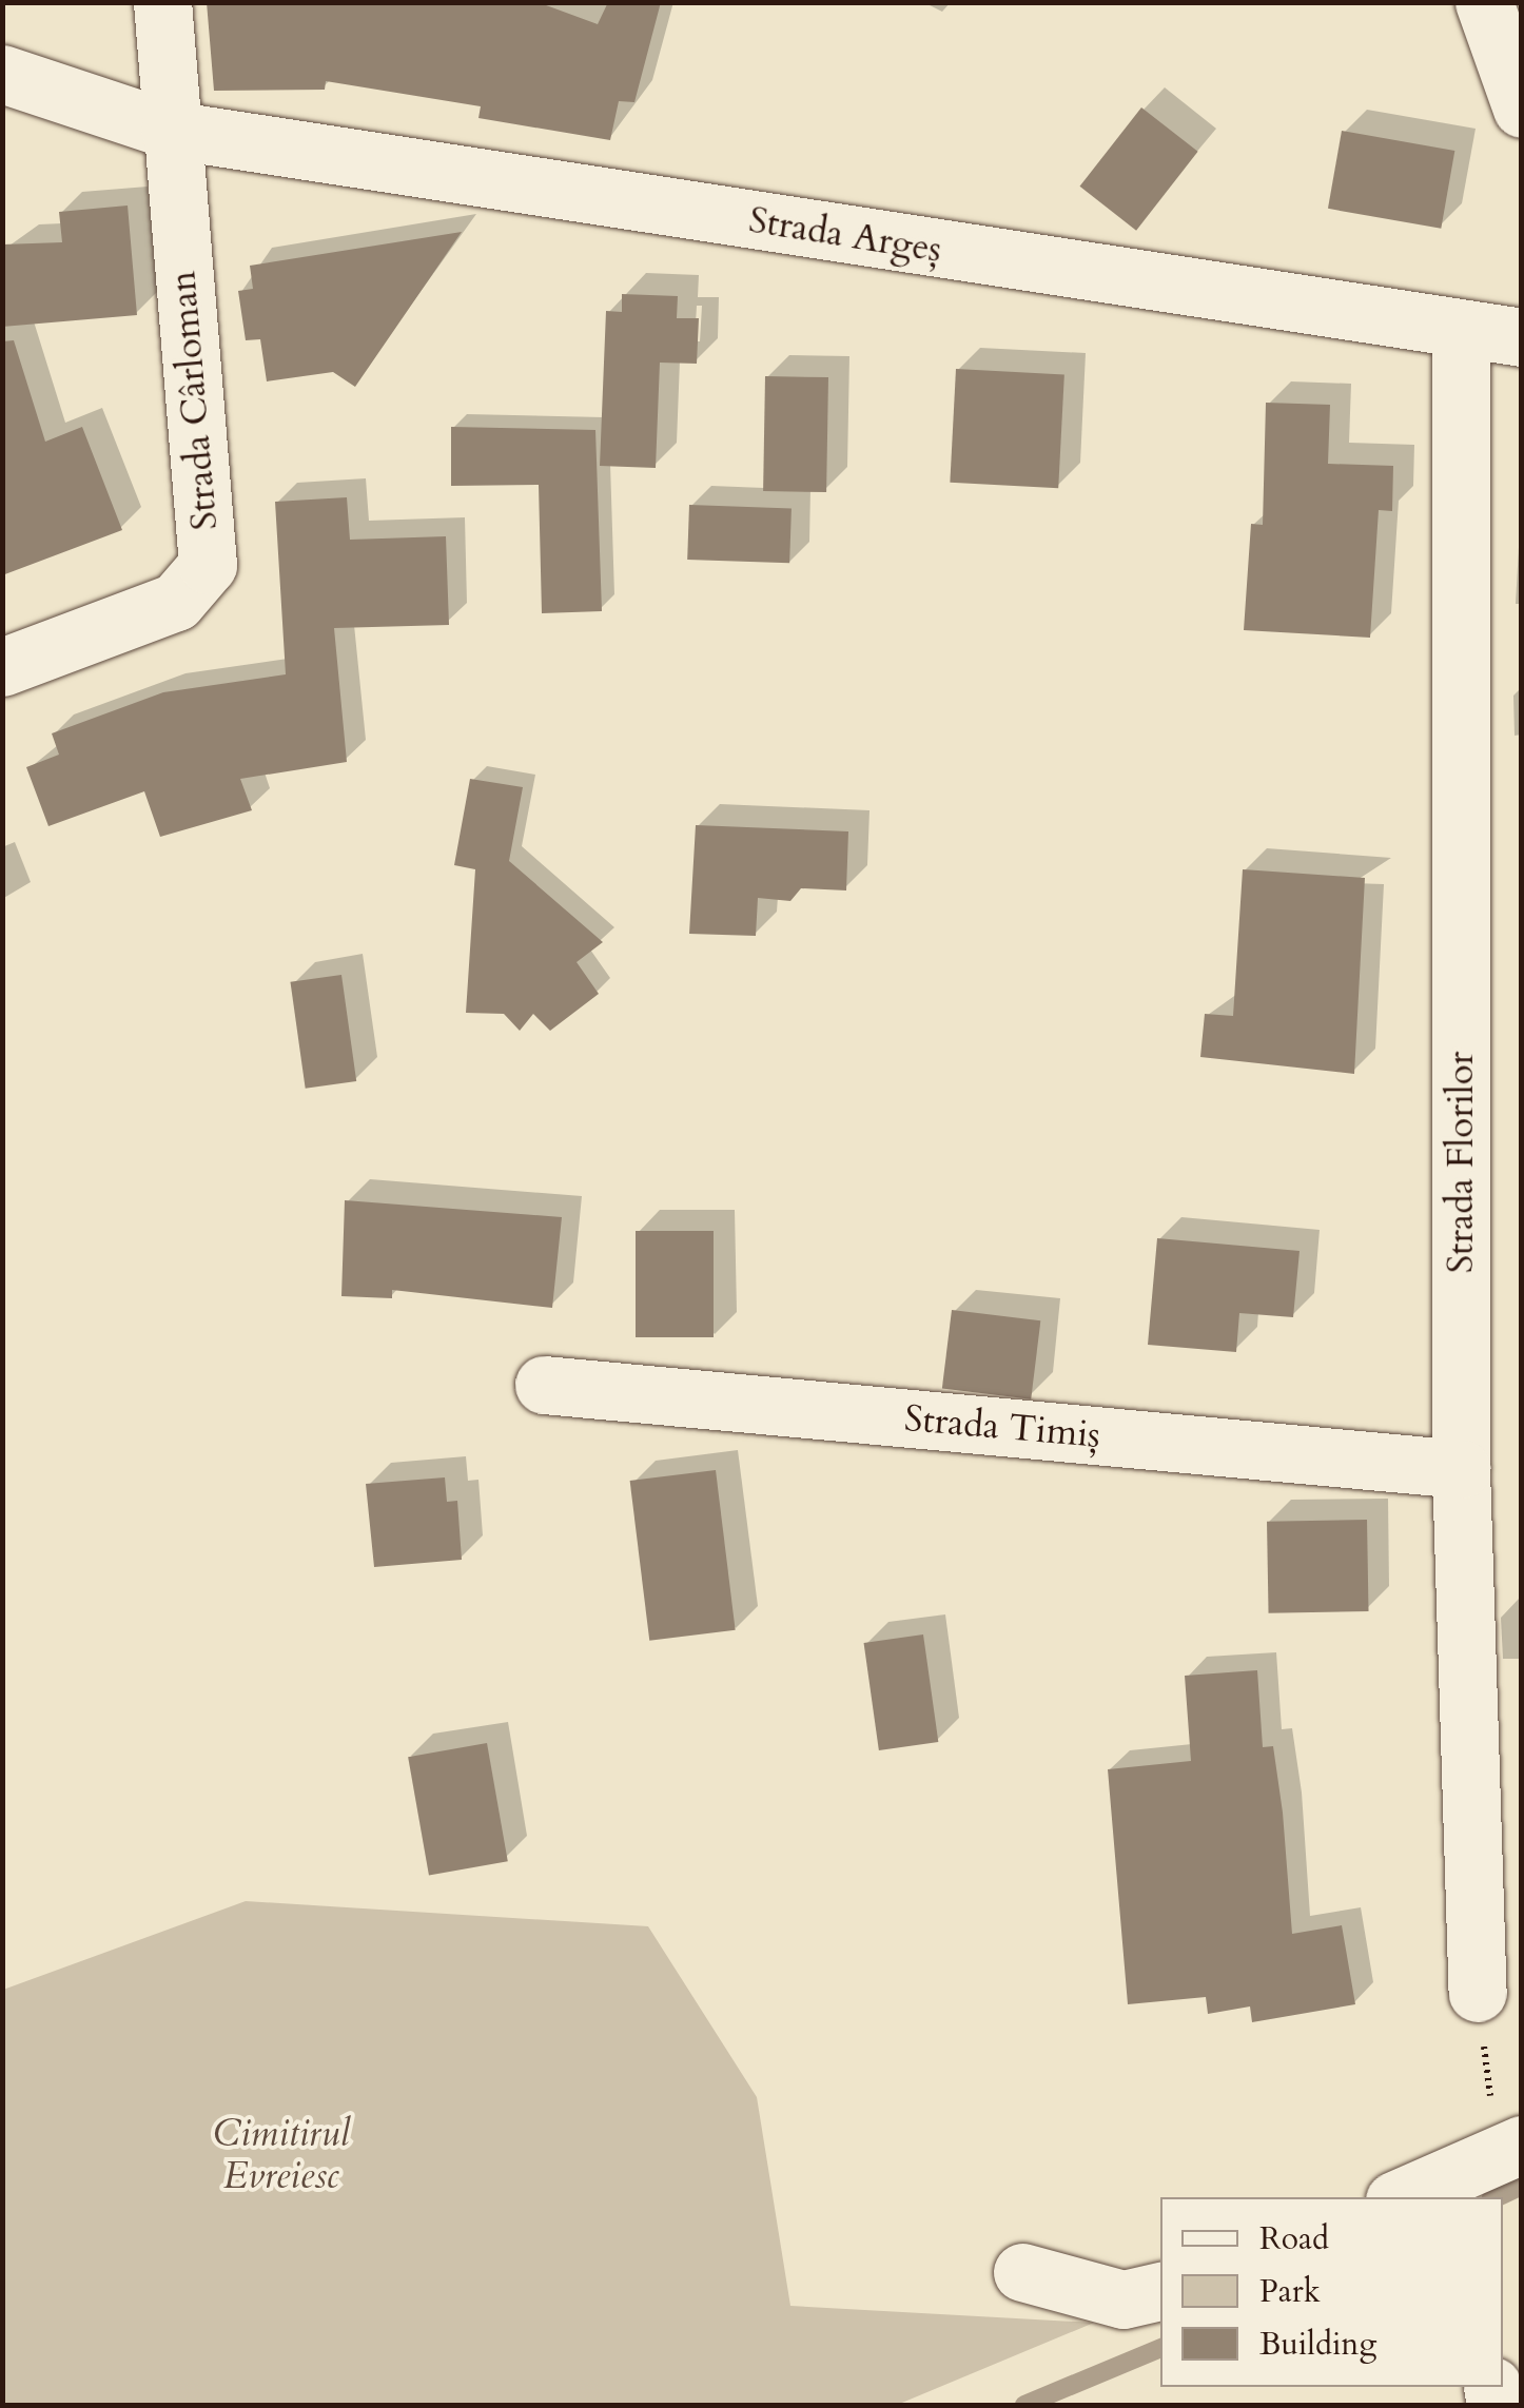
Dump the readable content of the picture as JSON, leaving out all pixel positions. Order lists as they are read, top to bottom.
{
  "streets": {
    "street": [
      "Strada Argeș",
      "Strada Cârloman",
      "Strada Florilor",
      "Strada Timiș"
    ]
  },
  "crossings": [
    ["Strada Argeș", "Strada Cârloman"],
    ["Strada Argeș", "Strada Florilor"],
    ["Strada Florilor", "Strada Timiș"]
  ],
  "parks": ["Cimitirul Evreiesc"],
  "legend": ["Road", "Park", "Building"]
}
